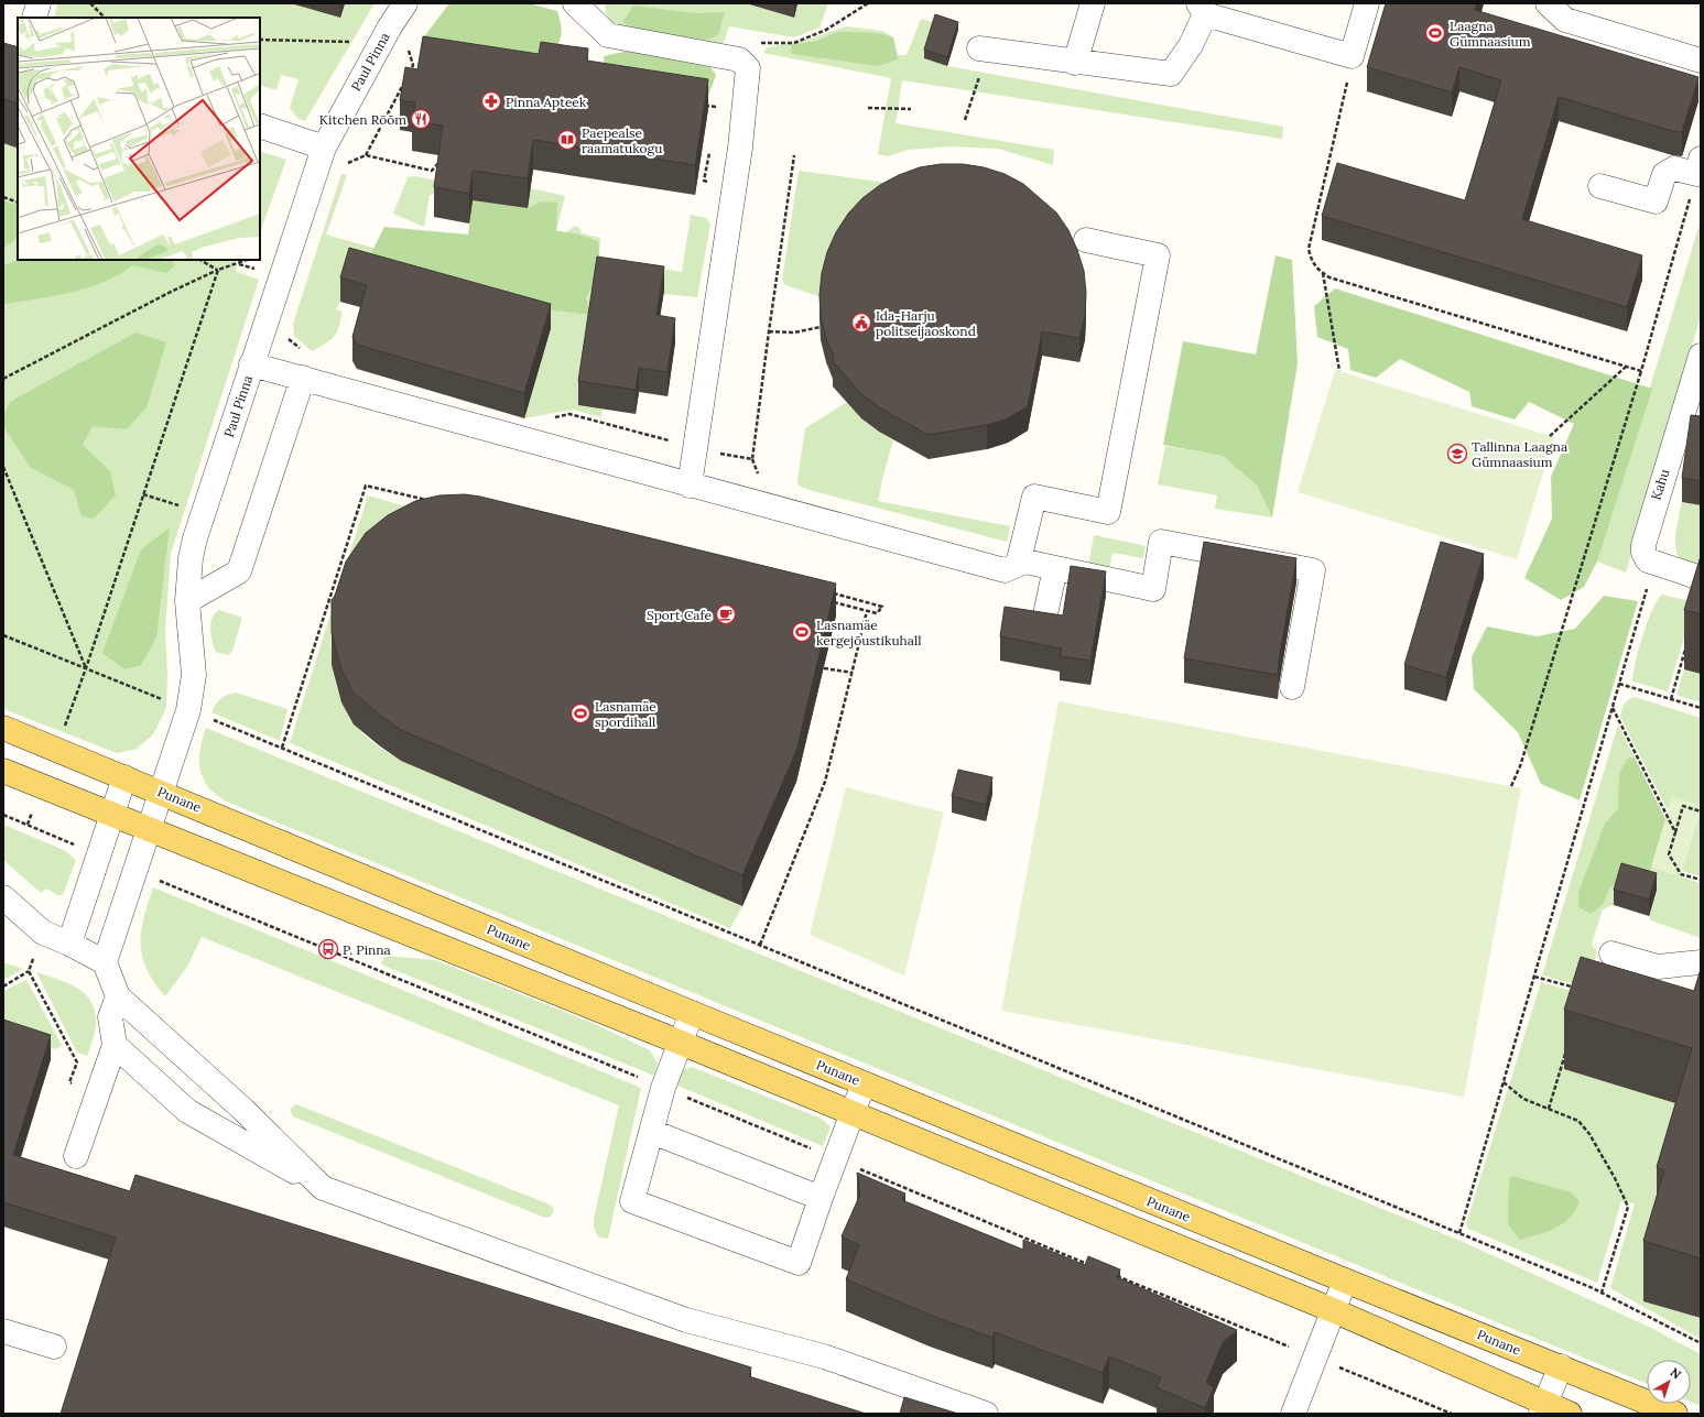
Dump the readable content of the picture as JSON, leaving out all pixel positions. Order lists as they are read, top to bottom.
{
  "streets": {
    "main road": ["Punane"],
    "street": ["Paul Pinna", "Kahu"]
  },
  "crossings": [
    ["Paul Pinna", "Punane"]
  ],
  "places": {
    "sports": ["Laagna Gümnaasium", "Lasnamäe kergejõustikuhall", "Lasnamäe spordihall"],
    "pharmacy": ["Pinna Apteek"],
    "restaurant": ["Kitchen Rõõm"],
    "library": ["Paepealse raamatukogu"],
    "public building": ["Ida-Harju politseijaoskond"],
    "school or university": ["Tallinna Laagna Gümnaasium"],
    "cafe": ["Sport Cafe"],
    "bus stop": ["P. Pinna"]
  },
  "north": "top right"
}
